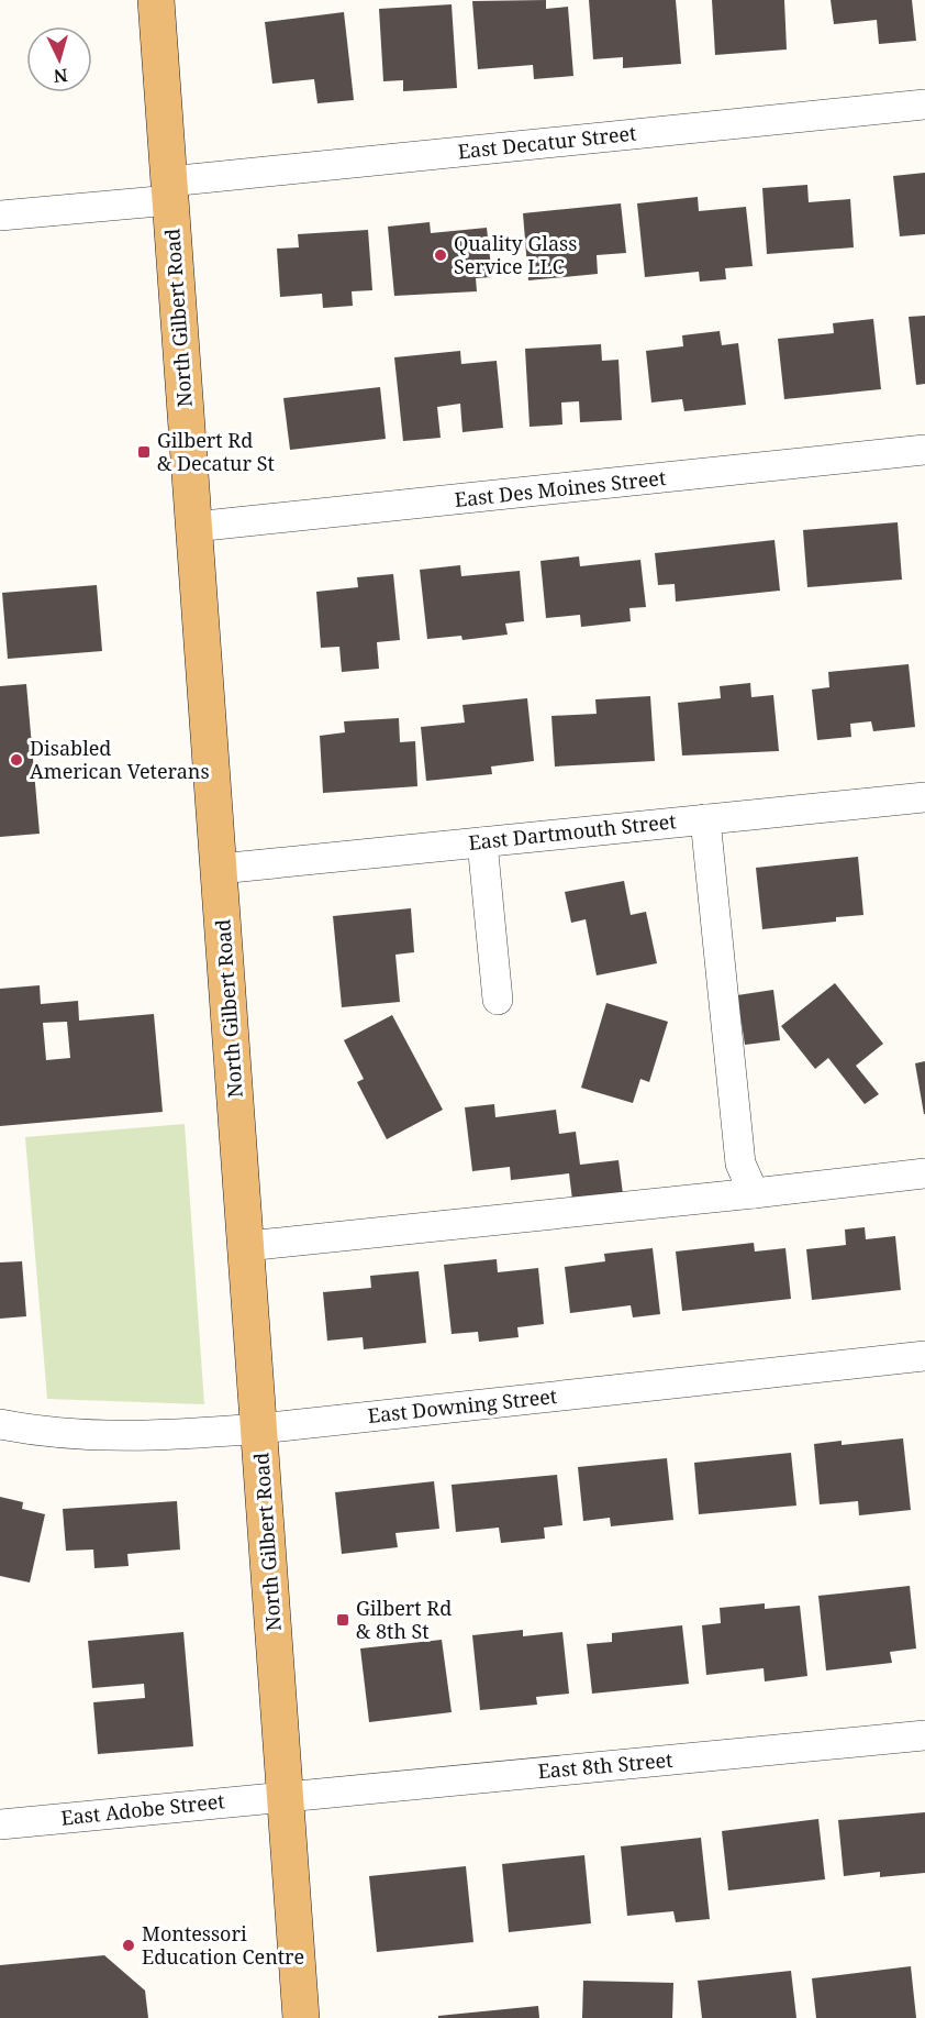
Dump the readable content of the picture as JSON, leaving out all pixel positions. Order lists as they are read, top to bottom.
{
  "streets": {
    "main road": ["North Gilbert Road"],
    "street": [
      "East Decatur Street",
      "East Des Moines Street",
      "East Dartmouth Street",
      "East Downing Street",
      "East 8th Street",
      "East Adobe Street"
    ]
  },
  "crossings": [
    ["East Decatur Street", "North Gilbert Road"],
    ["North Gilbert Road", "East Des Moines Street"],
    ["North Gilbert Road", "East Dartmouth Street"],
    ["North Gilbert Road", "East Downing Street"],
    ["North Gilbert Road", "East 8th Street"],
    ["North Gilbert Road", "East Adobe Street"],
    ["East 8th Street", "East Adobe Street"]
  ],
  "places": {
    "other": ["Quality Glass Service LLC", "Disabled American Veterans", "Montessori Education Centre"],
    "transit": ["Gilbert Rd & Decatur St", "Gilbert Rd & 8th St"]
  },
  "north": "bottom"
}
